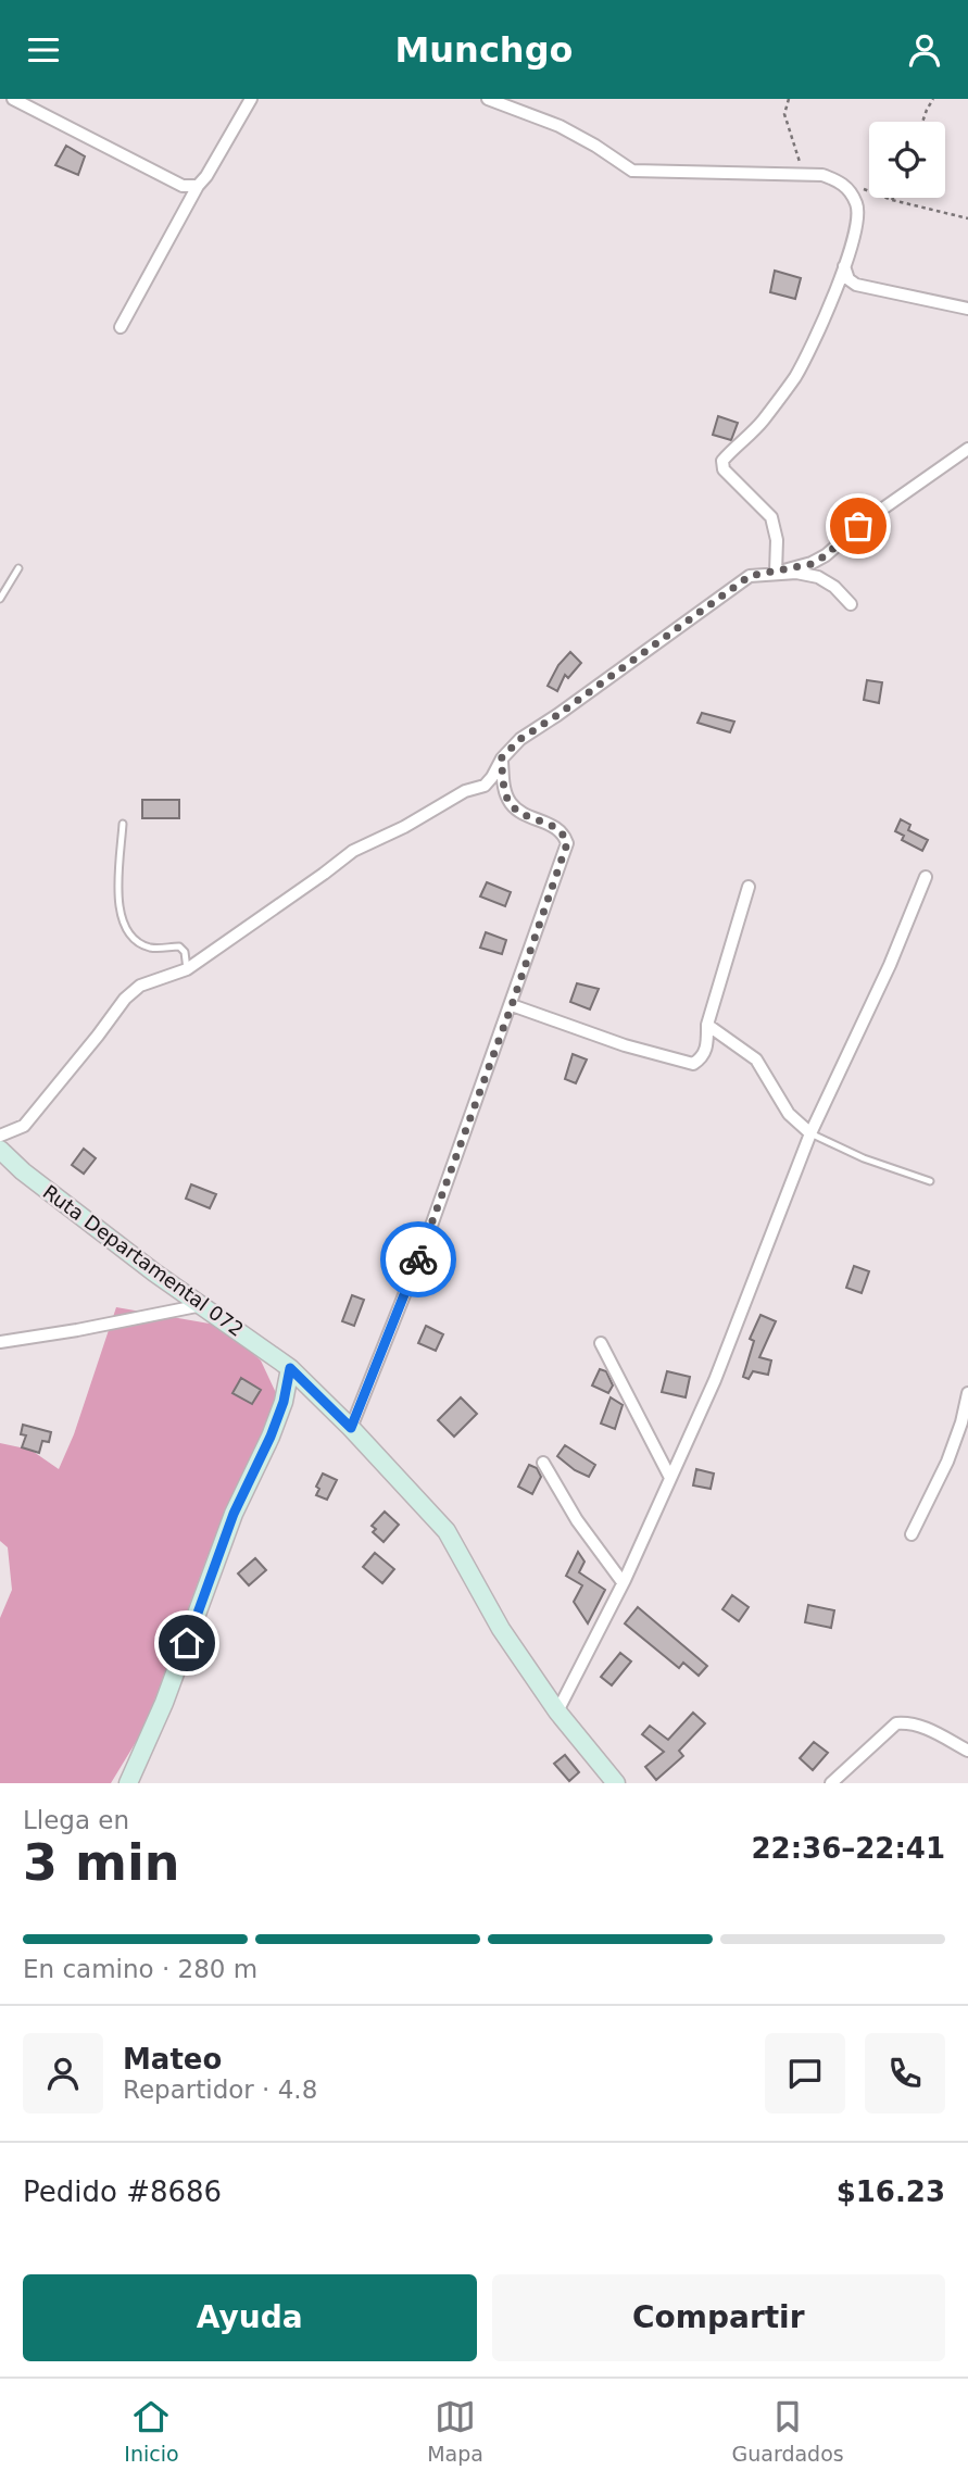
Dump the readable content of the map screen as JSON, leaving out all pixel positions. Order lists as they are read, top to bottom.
{
  "streets": {
    "main road": ["Ruta Departamental 072"]
  },
  "page": {
    "header": "Munchgo",
    "heading": ["3 min", "Llega en", "22:36–22:41"],
    "panel": [
      "Mateo",
      "Repartidor · 4.8",
      "Pedido #8686",
      "$16.23"
    ],
    "bar": "En camino · 280 m",
    "buttons": ["Ayuda", "Compartir"],
    "tabs": ["Inicio", "Mapa", "Guardados"]
  }
}
